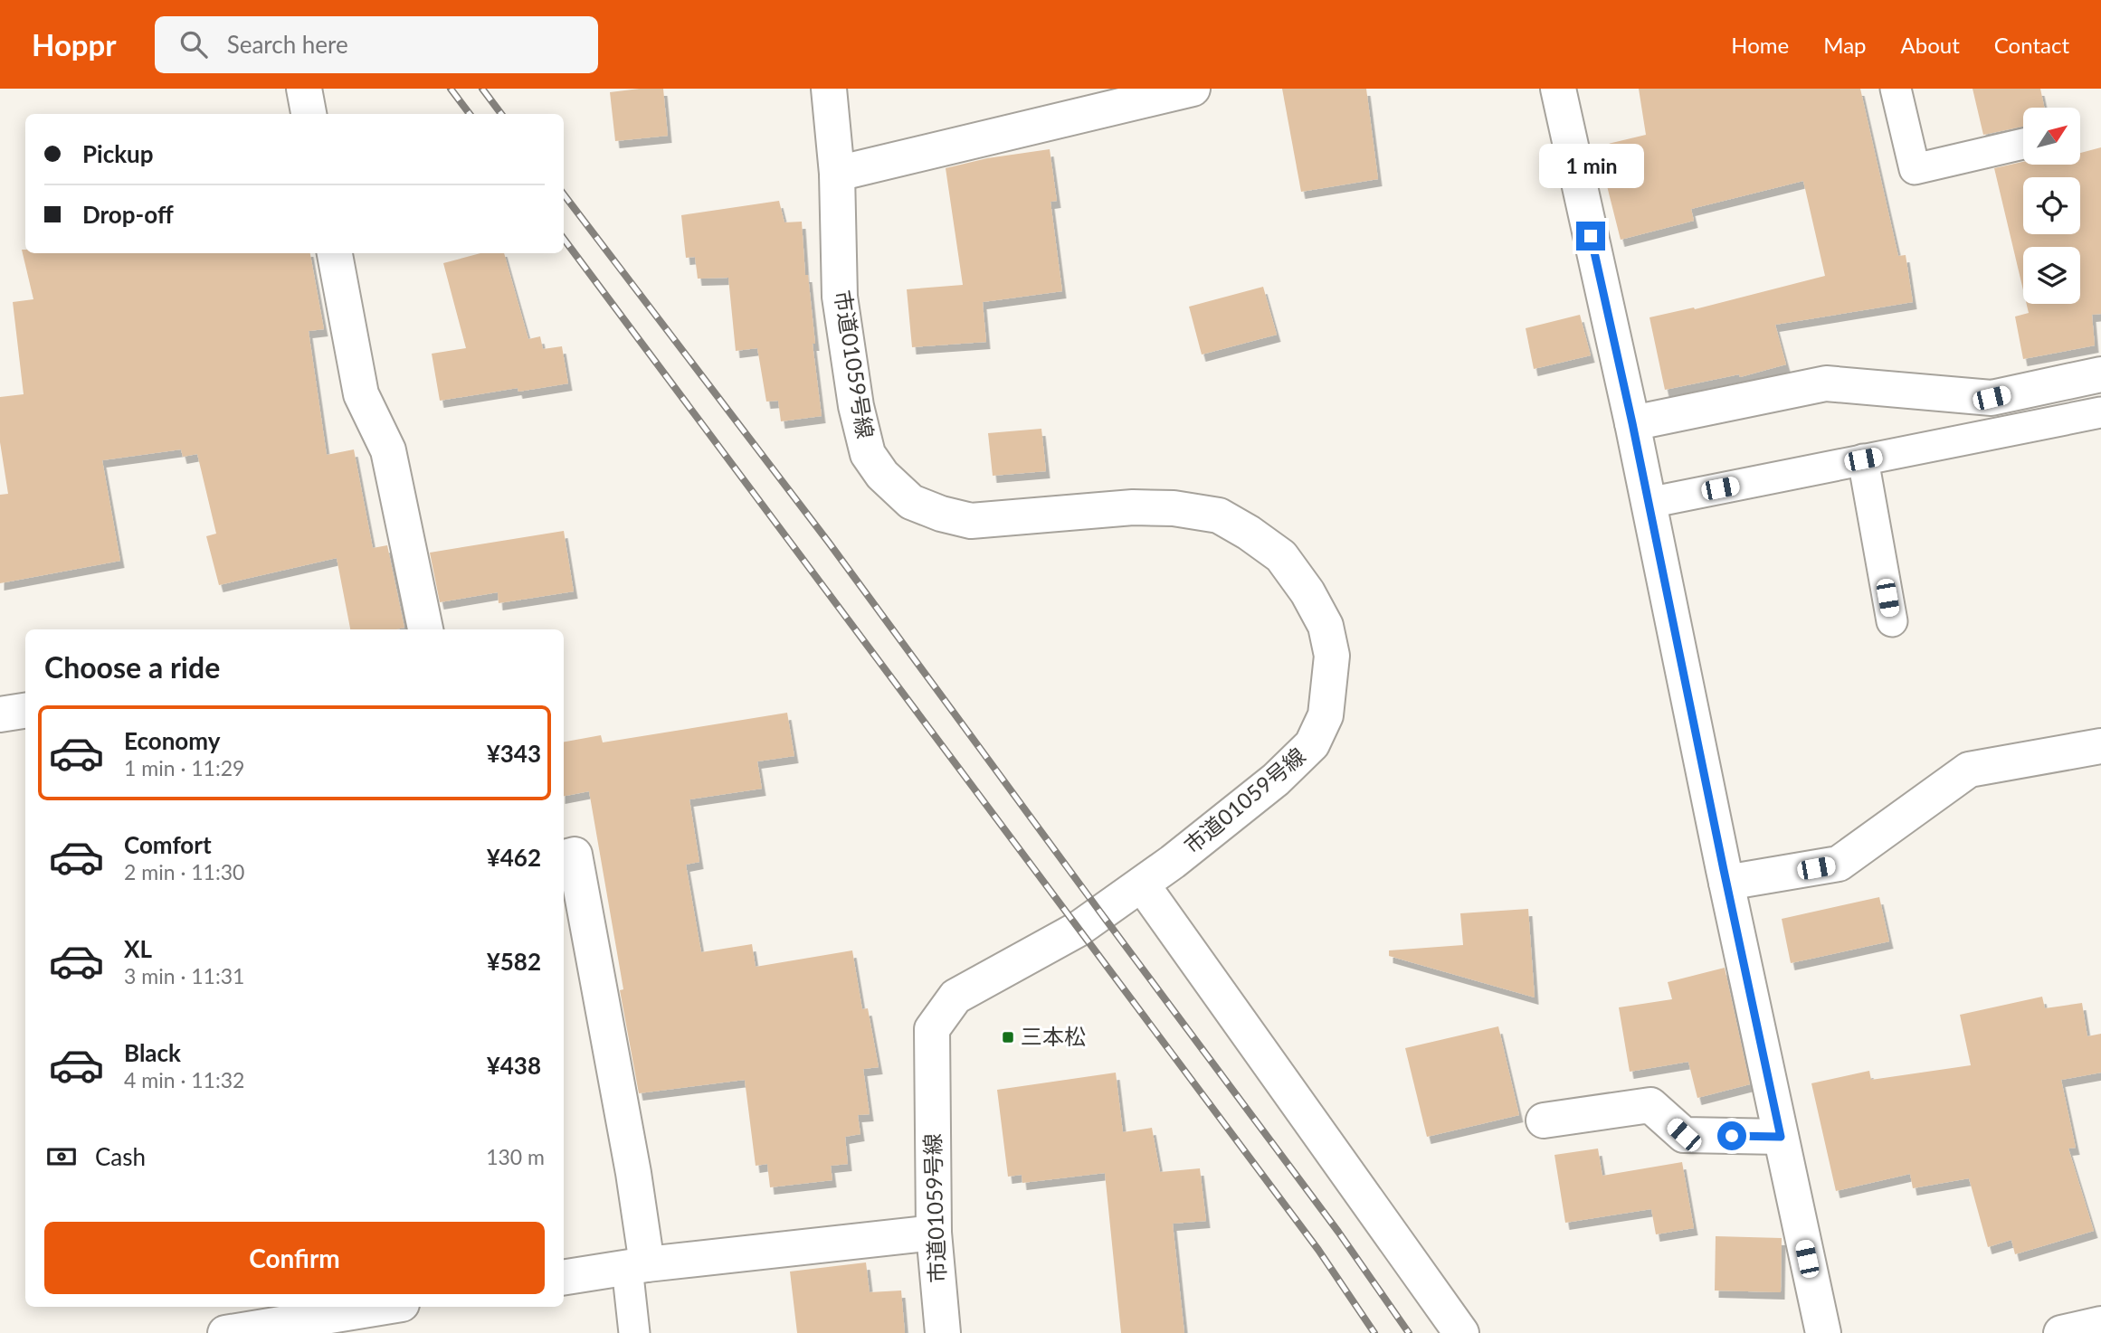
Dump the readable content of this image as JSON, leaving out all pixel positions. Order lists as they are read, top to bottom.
{
  "streets": {
    "street": ["市道01059号線"]
  },
  "places": {
    "transit": ["三本松"]
  },
  "north": "top right",
  "page": {
    "header": "Hoppr",
    "search": "Search here",
    "nav": [
      "Home",
      "Map",
      "About",
      "Contact"
    ],
    "banner": ["Pickup", "Drop-off"],
    "bubble": "1 min",
    "heading": "Choose a ride",
    "list": [
      {
        "name": "Economy",
        "note": "1 min · 11:29",
        "value": "¥343"
      },
      {
        "name": "Comfort",
        "note": "2 min · 11:30",
        "value": "¥462"
      },
      {
        "name": "XL",
        "note": "3 min · 11:31",
        "value": "¥582"
      },
      {
        "name": "Black",
        "note": "4 min · 11:32",
        "value": "¥438"
      }
    ],
    "pay": ["Cash", "130 m"],
    "buttons": "Confirm"
  }
}
